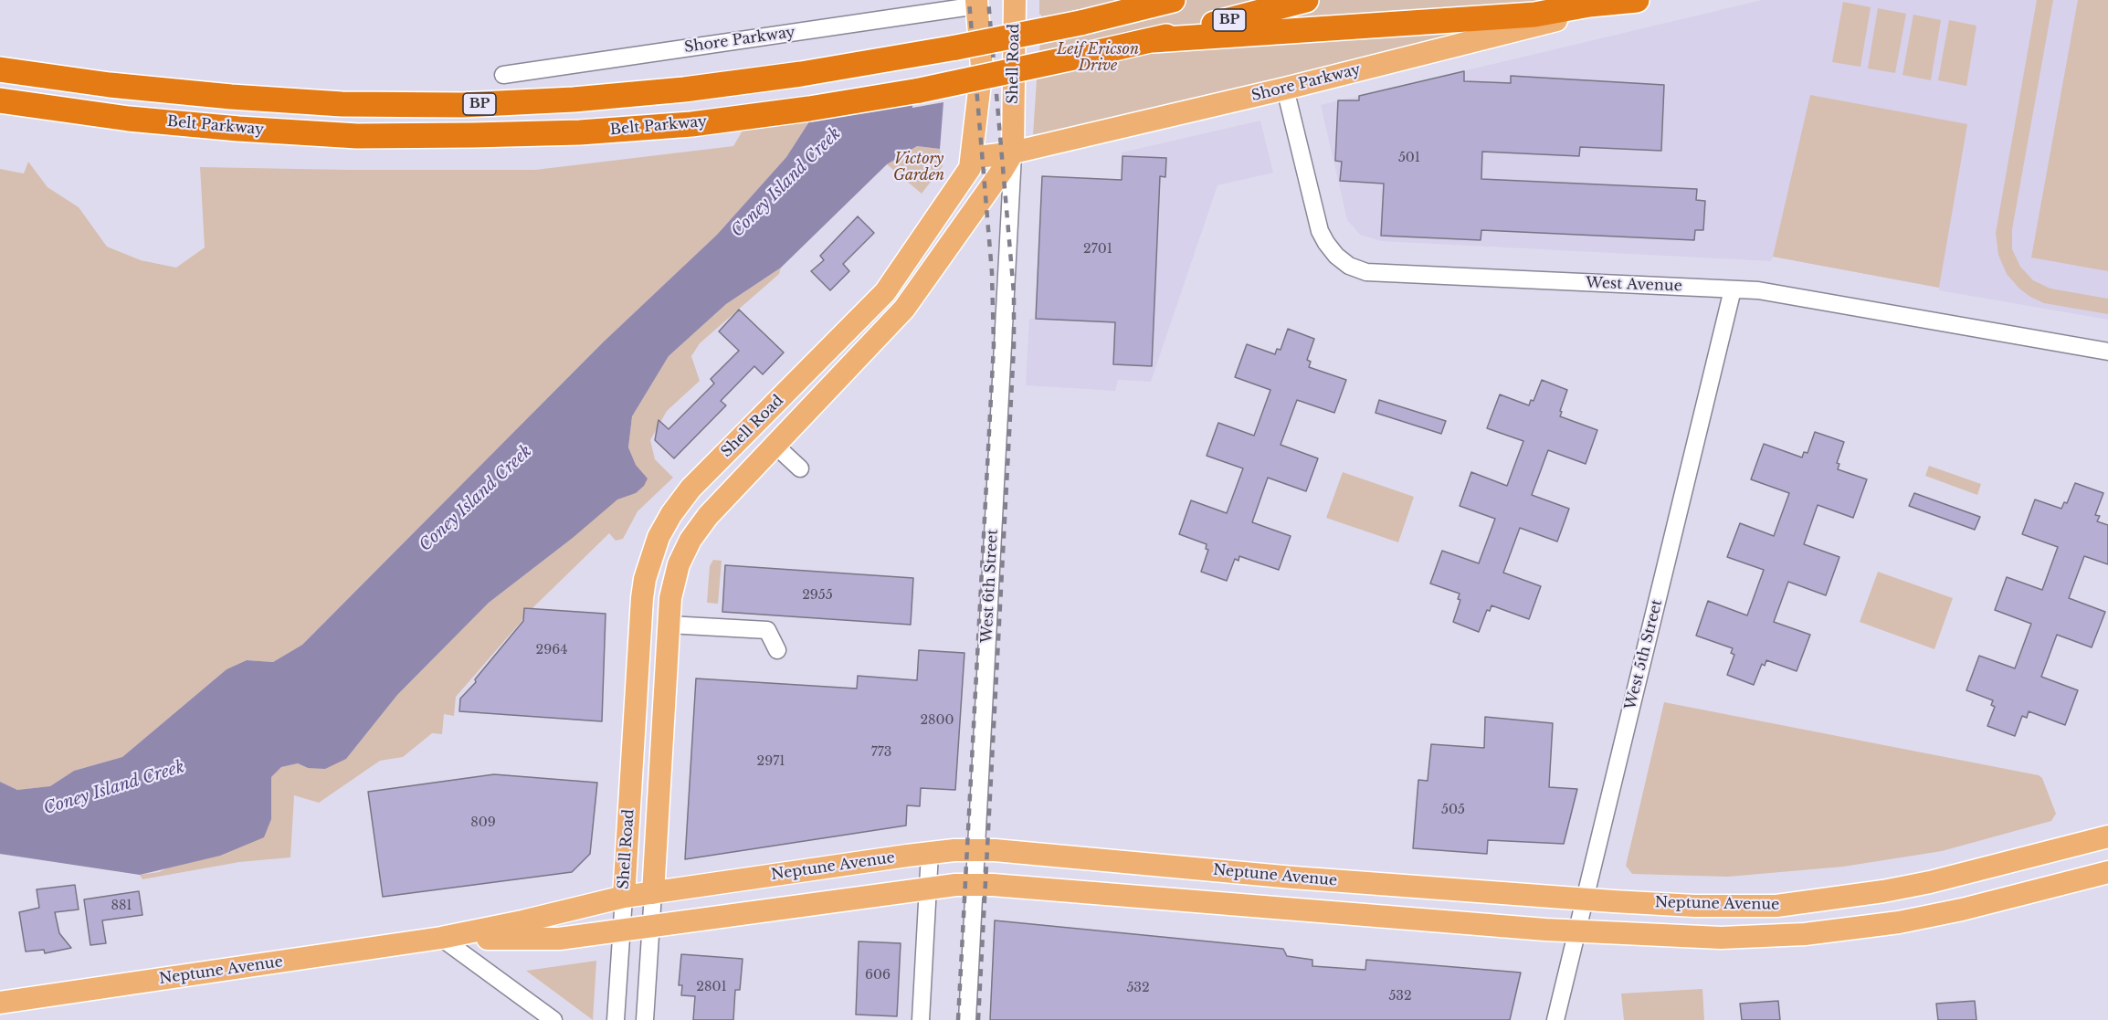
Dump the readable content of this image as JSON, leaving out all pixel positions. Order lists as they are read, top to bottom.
{
  "streets": {
    "highway": ["BP", "Belt Parkway"],
    "main road": ["Shore Parkway", "Shell Road", "Neptune Avenue"],
    "street": ["West Avenue", "West 6th Street", "West 5th Street"]
  },
  "crossings": [
    ["Shore Parkway", "Shell Road"],
    ["Shore Parkway", "West Avenue"],
    ["Shore Parkway", "West 6th Street"],
    ["Shell Road", "West 6th Street"],
    ["Shell Road", "Neptune Avenue"],
    ["West Avenue", "West 5th Street"],
    ["West 6th Street", "Neptune Avenue"],
    ["West 5th Street", "Neptune Avenue"]
  ],
  "water": ["Coney Island Creek"],
  "parks": ["Leif Ericson Drive", "Victory Garden"],
  "house_numbers": [
    "501",
    "2701",
    "2955",
    "2964",
    "2800",
    "773",
    "2971",
    "505",
    "809",
    "881",
    "606",
    "2801",
    "532",
    "532"
  ]
}
